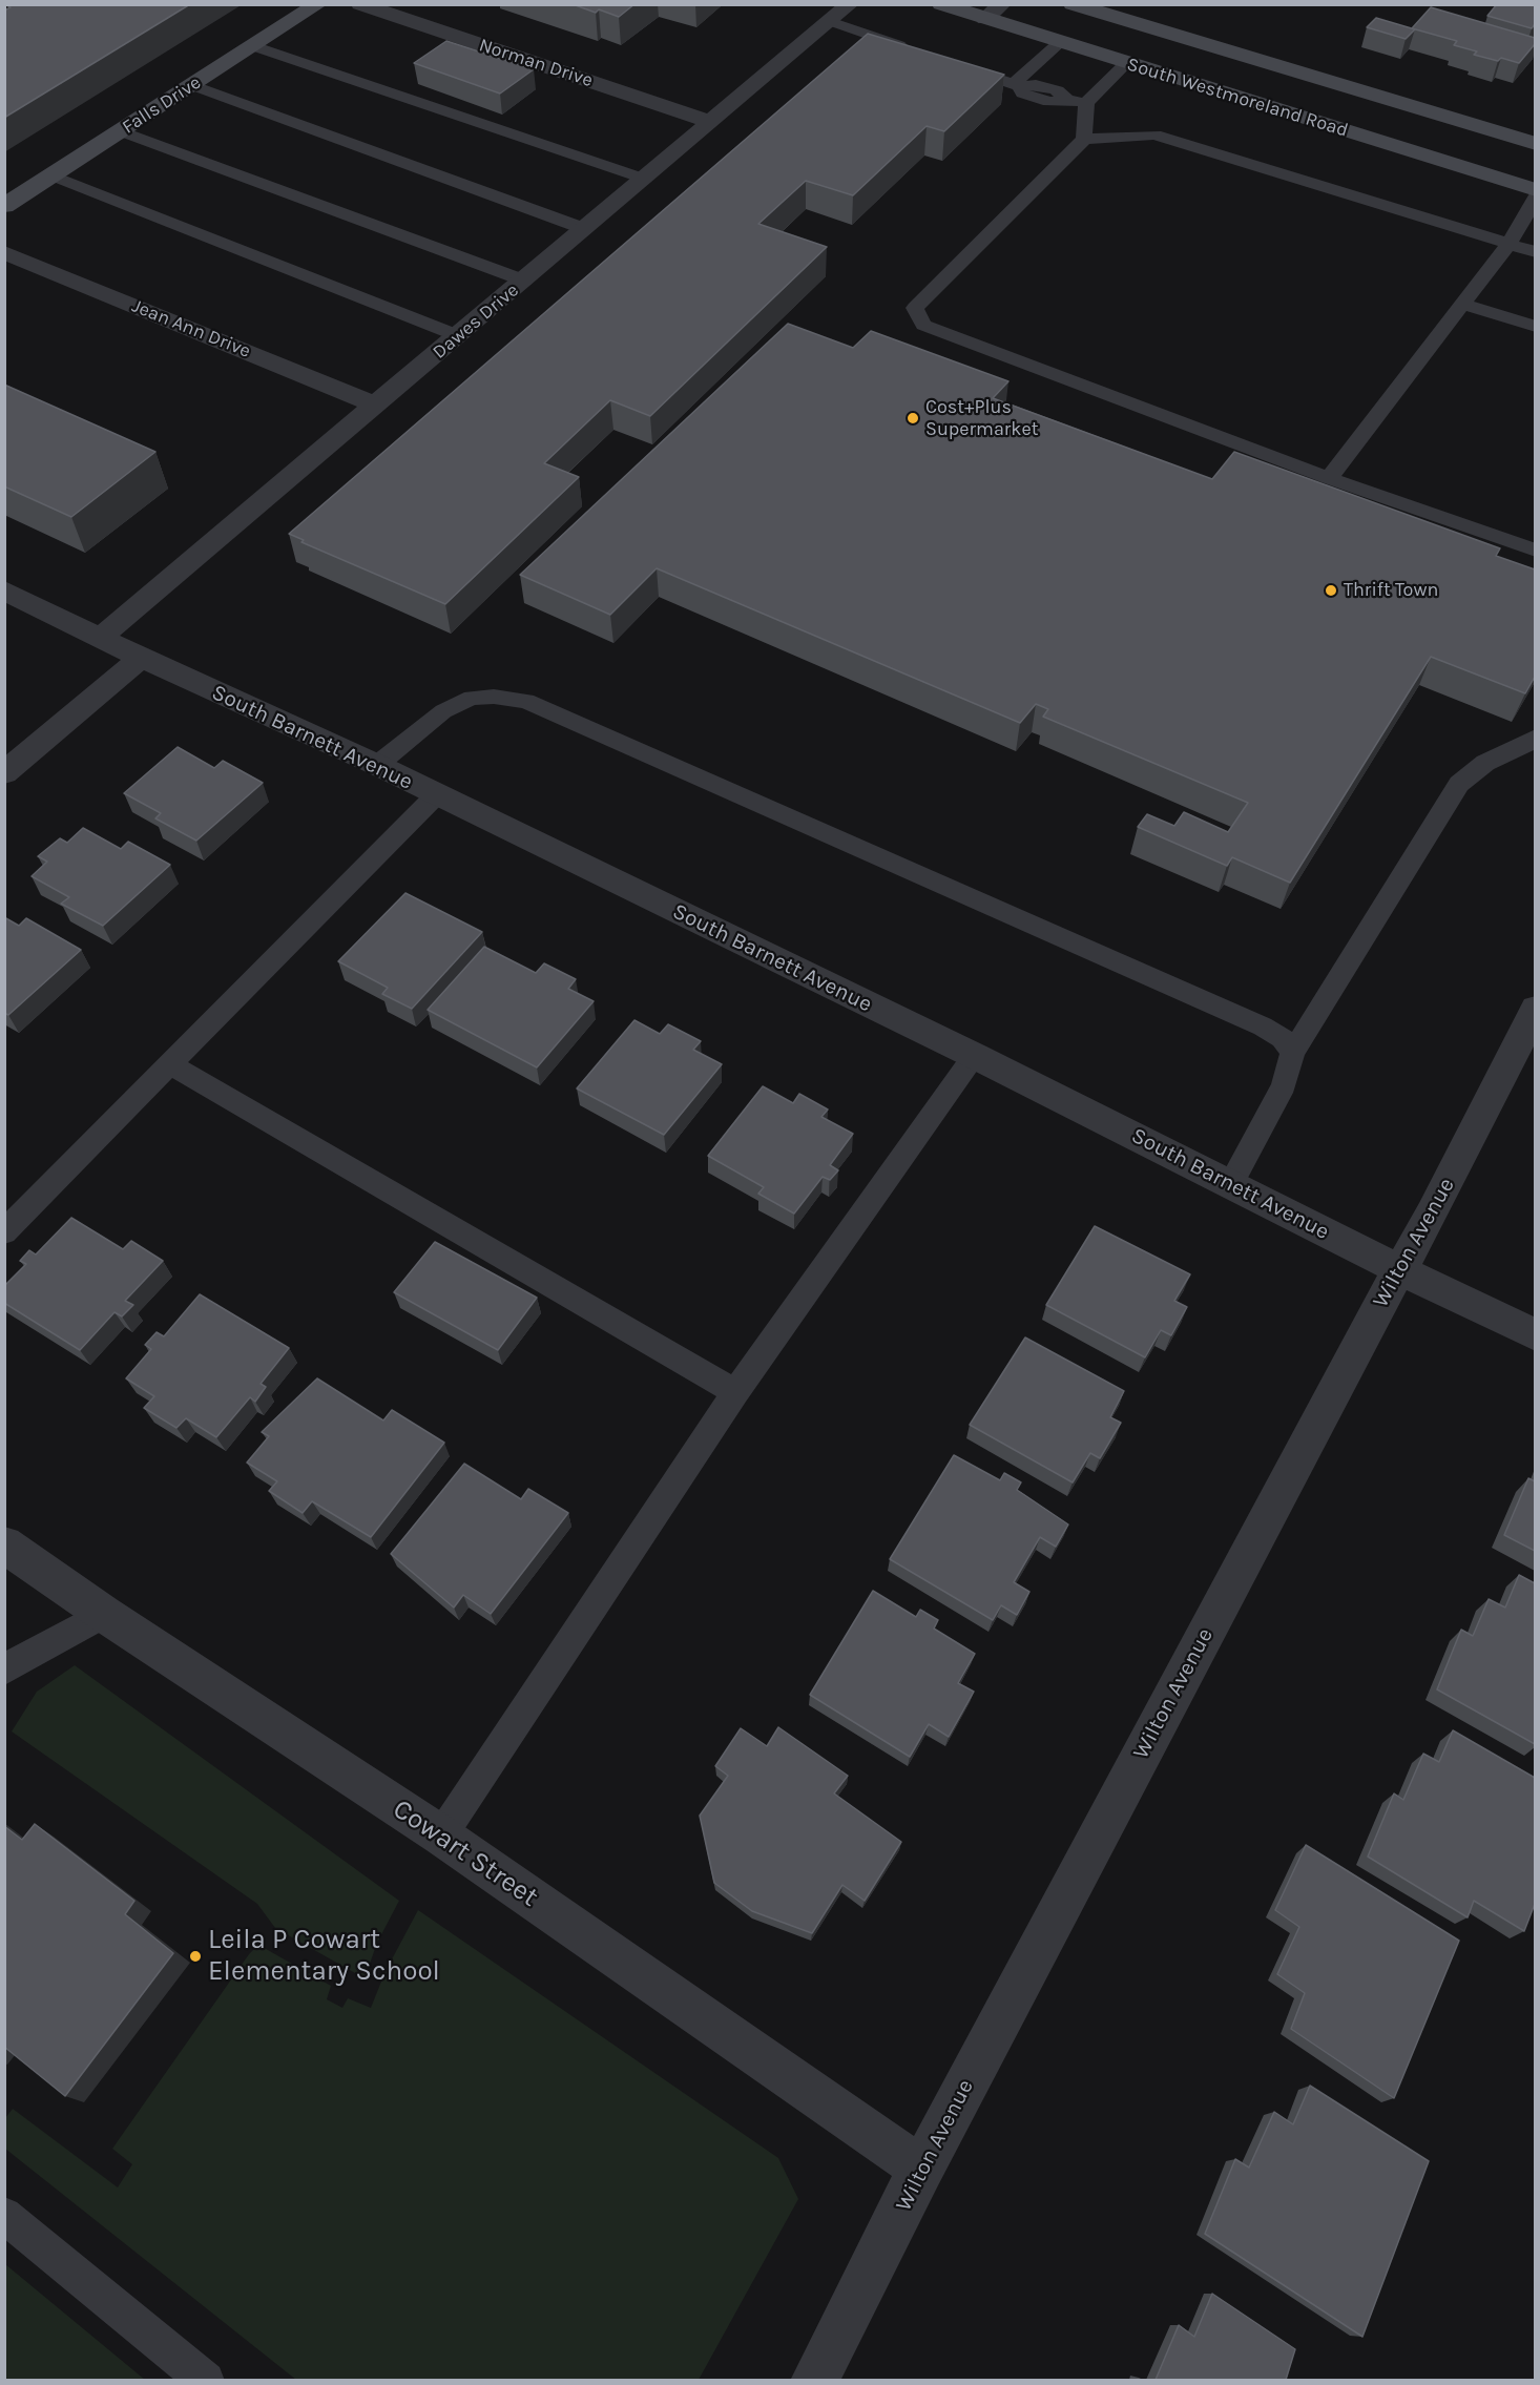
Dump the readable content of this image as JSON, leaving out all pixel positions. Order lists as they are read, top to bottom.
{
  "streets": {
    "main road": ["South Westmoreland Road", "Falls Drive"],
    "street": [
      "Norman Drive",
      "Dawes Drive",
      "Jean Ann Drive",
      "South Barnett Avenue",
      "Wilton Avenue",
      "Cowart Street"
    ]
  },
  "crossings": [
    ["Norman Drive", "Dawes Drive"],
    ["Dawes Drive", "Jean Ann Drive"],
    ["Dawes Drive", "South Barnett Avenue"],
    ["South Barnett Avenue", "Wilton Avenue"],
    ["Wilton Avenue", "Cowart Street"]
  ],
  "places": ["Cost+Plus Supermarket", "Thrift Town", "Leila P Cowart Elementary School"]
}
